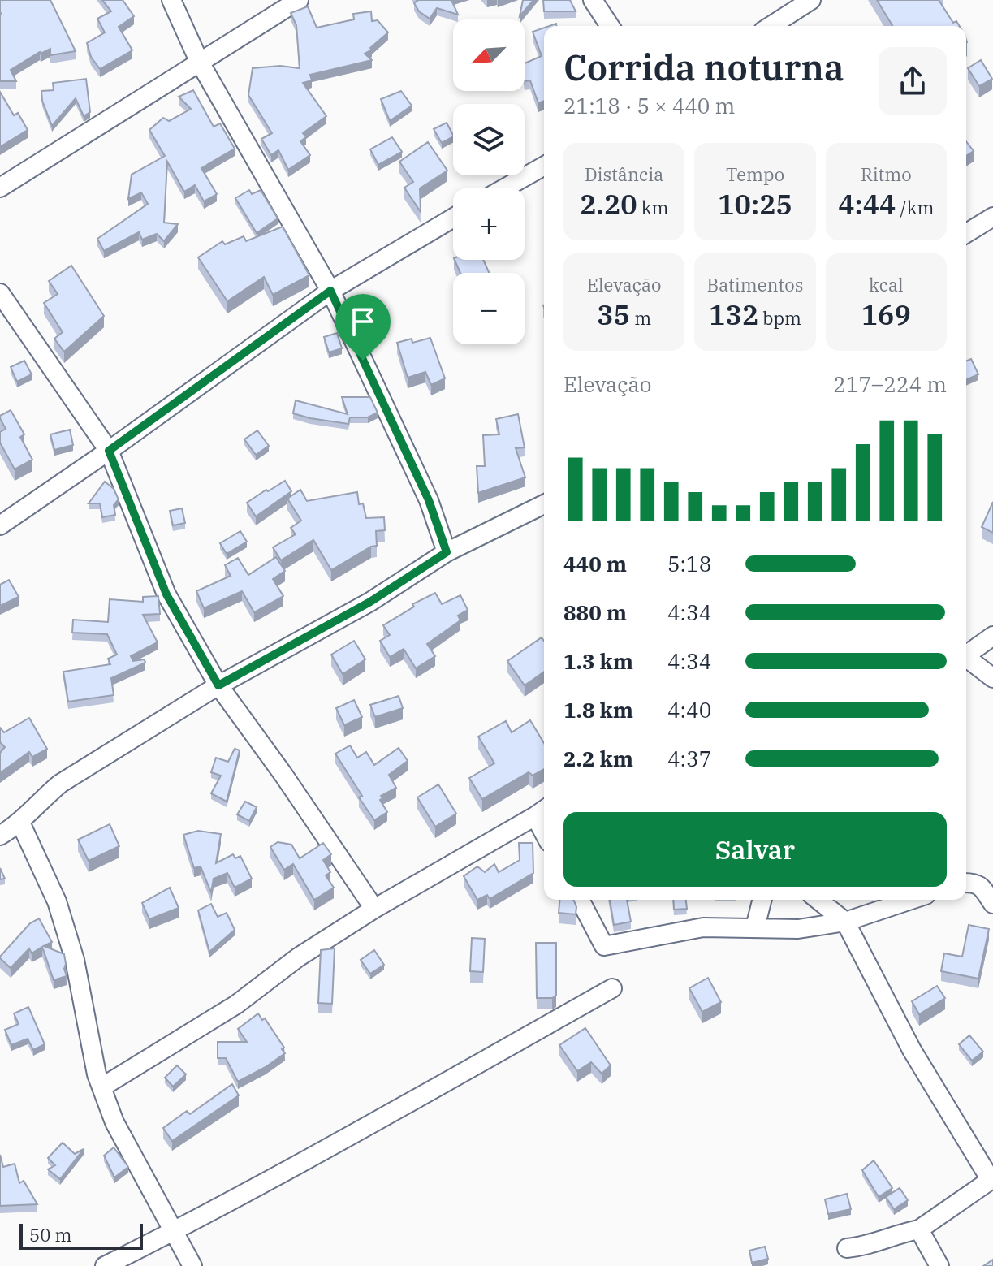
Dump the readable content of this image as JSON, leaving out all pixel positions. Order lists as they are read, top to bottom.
{
  "scale_bar": "50 m",
  "north": "bottom left",
  "page": {
    "map_buttons": ["+", "−"],
    "heading": ["Corrida noturna", "21:18 · 5 × 440 m"],
    "stats": [
      ["Distância", "2.20 km"],
      ["Tempo", "10:25"],
      ["Ritmo", "4:44 /km"],
      ["Elevação", "35 m"],
      ["Batimentos", "132 bpm"],
      ["kcal", "169"]
    ],
    "chart": ["Elevação", "217–224 m"],
    "list": [
      {
        "name": "440 m",
        "note": "5:18"
      },
      {
        "name": "880 m",
        "note": "4:34"
      },
      {
        "name": "1.3 km",
        "note": "4:34"
      },
      {
        "name": "1.8 km",
        "note": "4:40"
      },
      {
        "name": "2.2 km",
        "note": "4:37"
      }
    ],
    "buttons": "Salvar",
    "scale": "50 m"
  }
}
